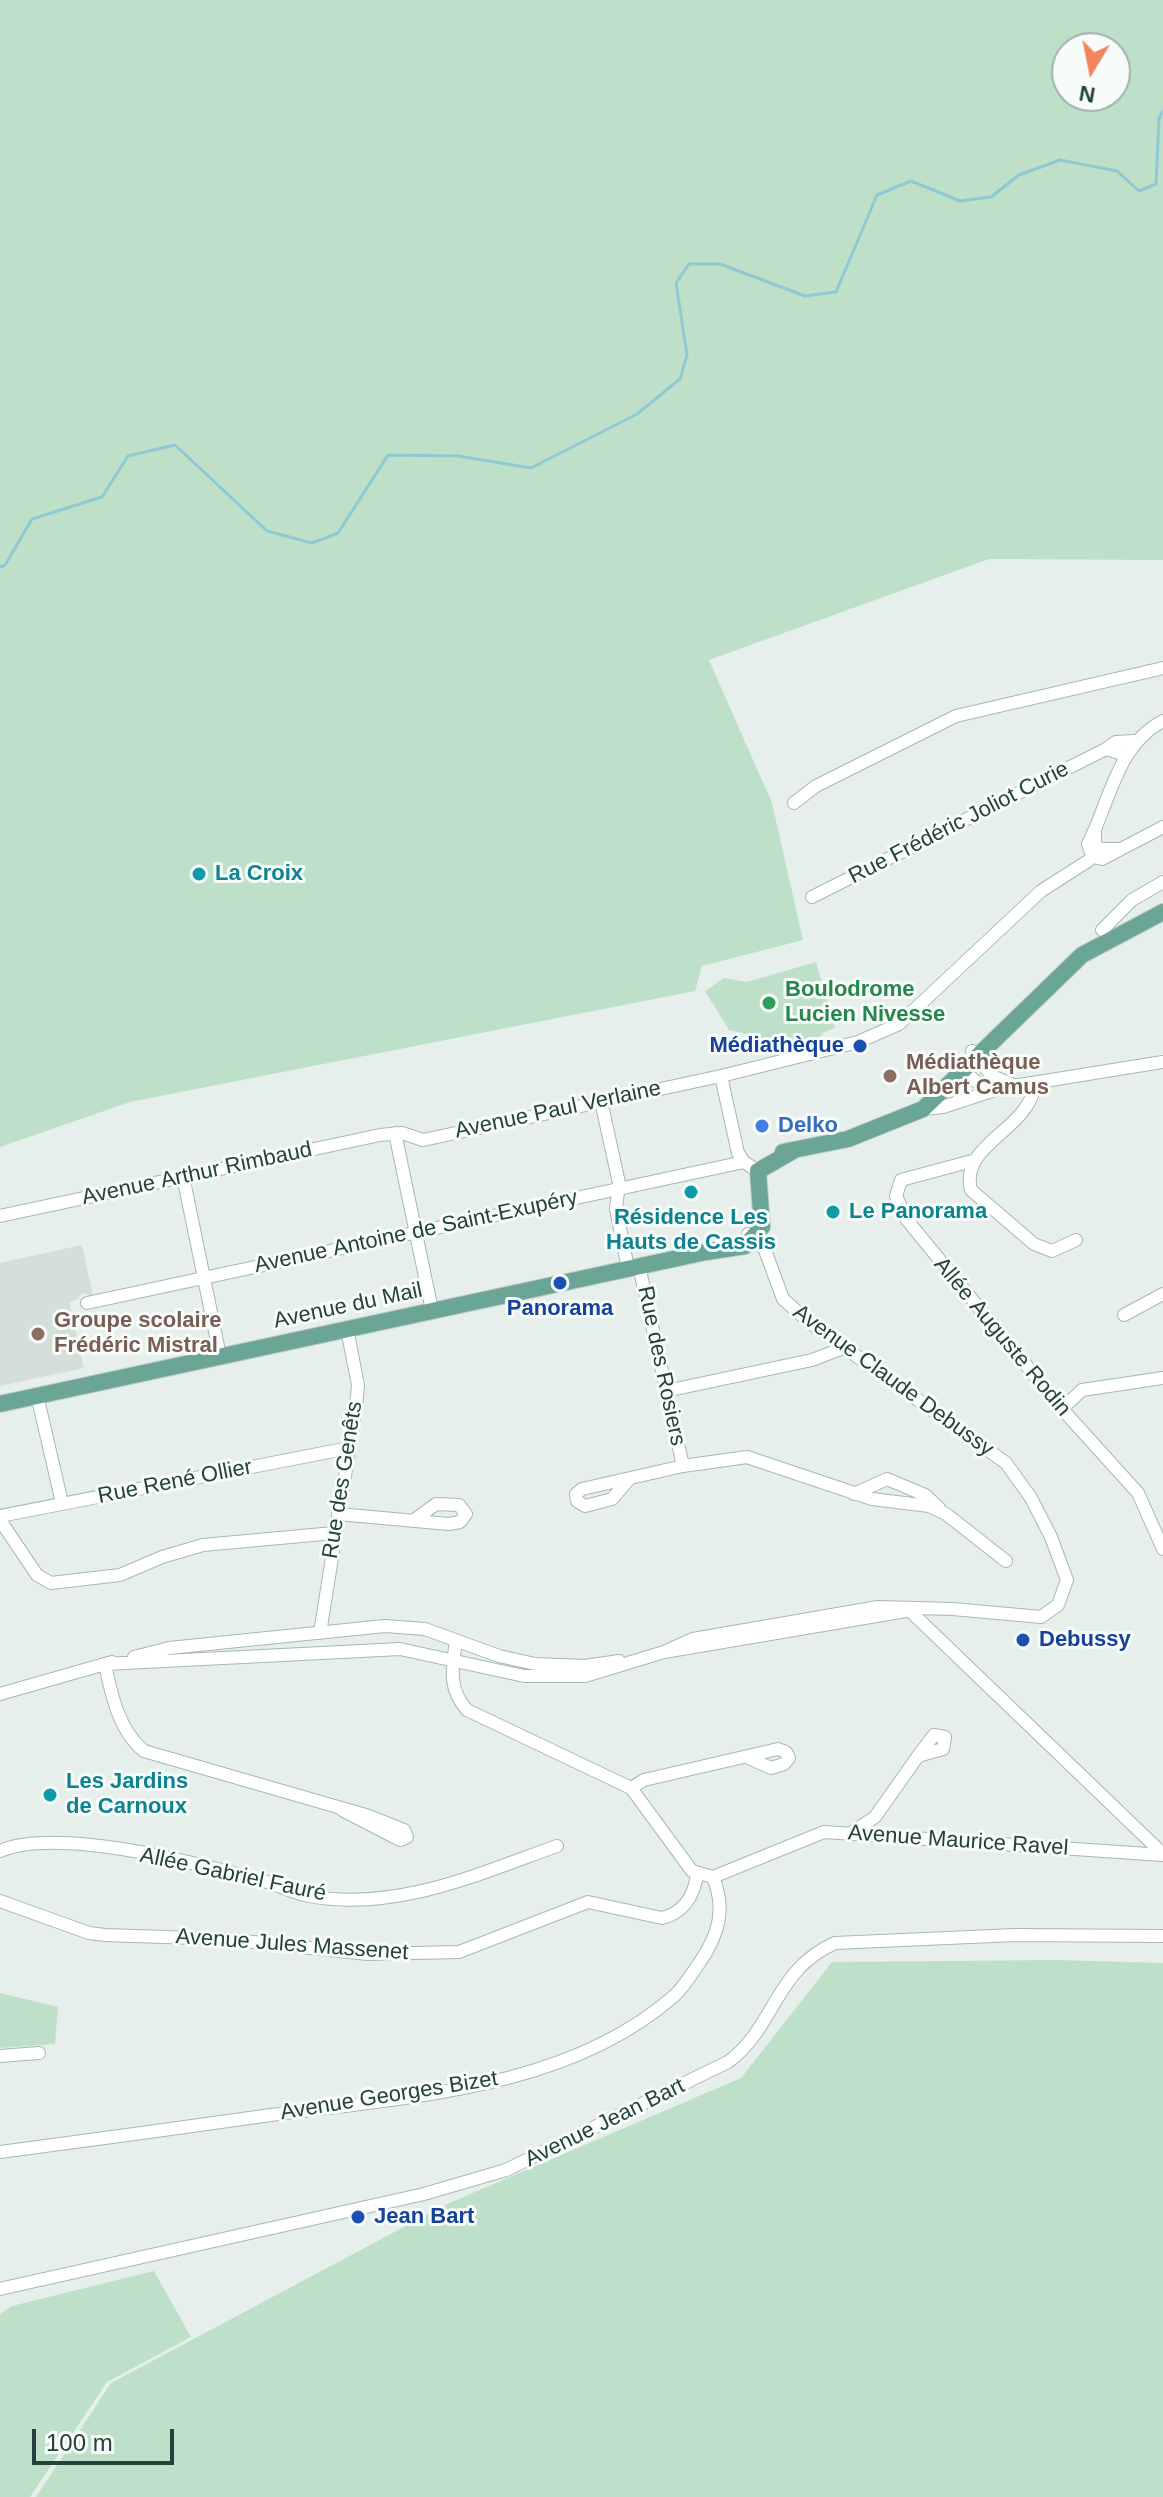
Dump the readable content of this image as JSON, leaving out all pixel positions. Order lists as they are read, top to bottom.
{
  "streets": {
    "main road": ["Avenue du Mail"],
    "street": [
      "Rue Frédéric Joliot Curie",
      "Avenue Paul Verlaine",
      "Avenue Arthur Rimbaud",
      "Avenue Antoine de Saint-Exupéry",
      "Allée Auguste Rodin",
      "Rue des Rosiers",
      "Avenue Claude Debussy",
      "Rue des Genêts",
      "Rue René Ollier",
      "Avenue Maurice Ravel",
      "Allée Gabriel Fauré",
      "Avenue Jules Massenet",
      "Avenue Georges Bizet",
      "Avenue Jean Bart"
    ]
  },
  "crossings": [
    ["Rue Frédéric Joliot Curie", "Avenue Paul Verlaine"],
    ["Avenue Paul Verlaine", "Avenue Arthur Rimbaud"],
    ["Avenue Paul Verlaine", "Rue des Rosiers"],
    ["Avenue Antoine de Saint-Exupéry", "Rue des Rosiers"],
    ["Avenue du Mail", "Rue des Rosiers"],
    ["Avenue du Mail", "Avenue Claude Debussy"],
    ["Avenue du Mail", "Rue des Genêts"],
    ["Avenue Claude Debussy", "Rue des Genêts"],
    ["Rue des Genêts", "Rue René Ollier"],
    ["Avenue Maurice Ravel", "Avenue Georges Bizet"]
  ],
  "places": [
    "La Croix",
    "Boulodrome Lucien Nivesse",
    "Médiathèque",
    "Médiathèque Albert Camus",
    "Delko",
    "Résidence Les Hauts de Cassis",
    "Le Panorama",
    "Panorama",
    "Groupe scolaire Frédéric Mistral",
    "Debussy",
    "Les Jardins de Carnoux",
    "Jean Bart"
  ],
  "scale_bar": "100 m",
  "north": "bottom"
}
